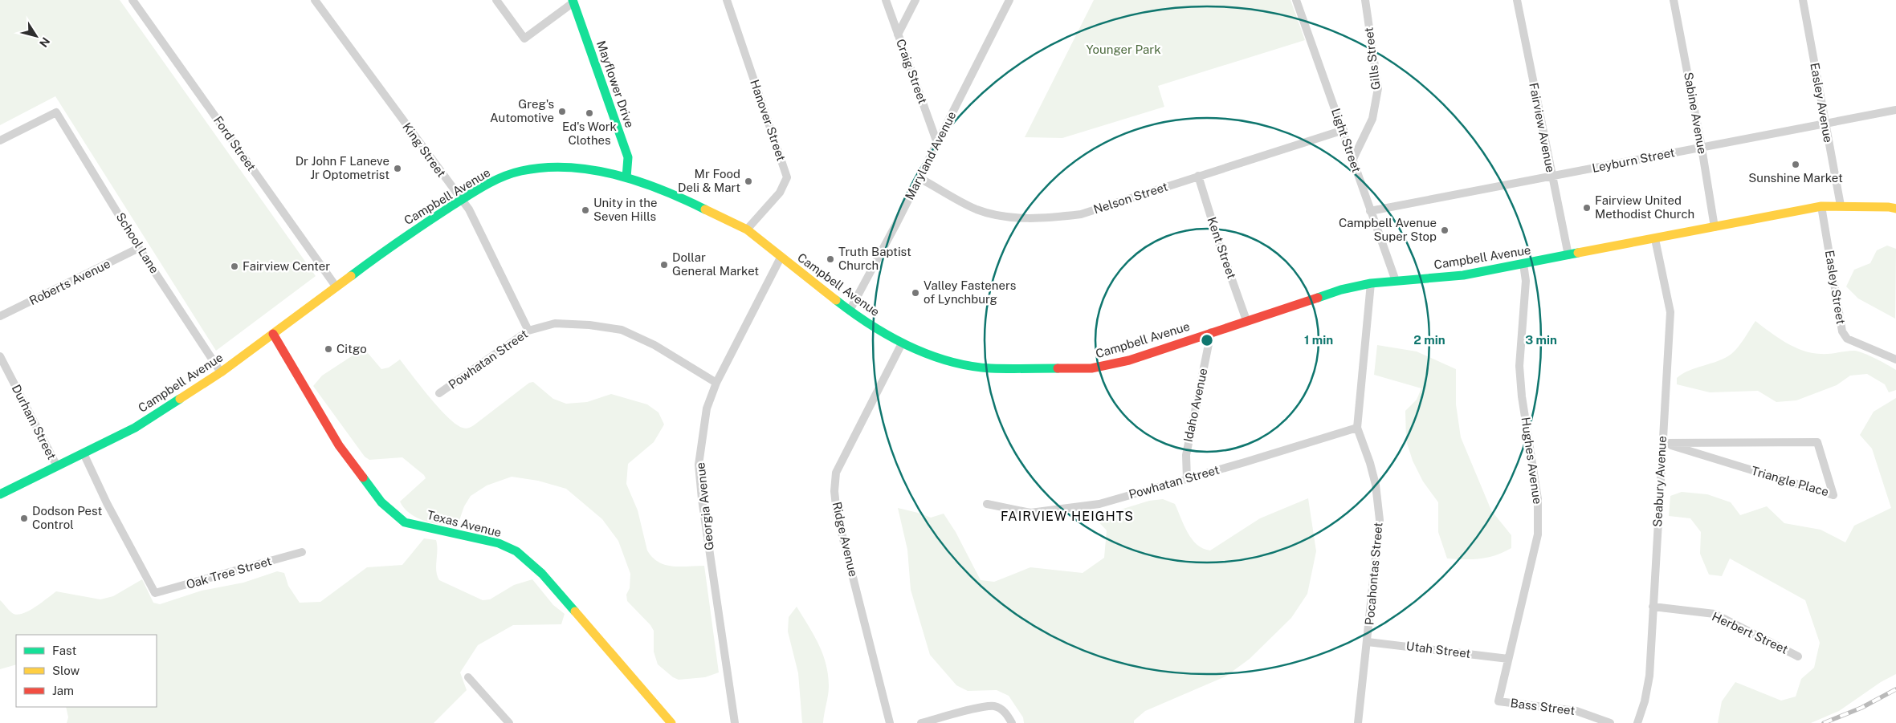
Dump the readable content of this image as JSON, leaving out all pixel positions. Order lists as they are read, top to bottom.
{
  "streets": {
    "main road": ["Mayflower Drive", "Campbell Avenue", "Texas Avenue"],
    "street": [
      "Gills Street",
      "Craig Street",
      "Easley Avenue",
      "Sabine Avenue",
      "Hanover Street",
      "Fairview Avenue",
      "Light Street",
      "Ford Street",
      "King Street",
      "Maryland Avenue",
      "Leyburn Street",
      "Nelson Street",
      "School Lane",
      "Kent Street",
      "Roberts Avenue",
      "Easley Street",
      "Powhatan Street",
      "Idaho Avenue",
      "Durham Street",
      "Hughes Avenue",
      "Seabury Avenue",
      "Triangle Place",
      "Georgia Avenue",
      "Ridge Avenue",
      "Oak Tree Street",
      "Pocahontas Street",
      "Herbert Street",
      "Utah Street",
      "Bass Street"
    ]
  },
  "crossings": [
    ["Gills Street", "Light Street"],
    ["Craig Street", "Maryland Avenue"],
    ["Mayflower Drive", "Campbell Avenue"],
    ["Easley Avenue", "Leyburn Street"],
    ["Easley Avenue", "Campbell Avenue"],
    ["Sabine Avenue", "Leyburn Street"],
    ["Sabine Avenue", "Campbell Avenue"],
    ["Hanover Street", "Campbell Avenue"],
    ["Fairview Avenue", "Leyburn Street"],
    ["Fairview Avenue", "Campbell Avenue"],
    ["Light Street", "Leyburn Street"],
    ["Light Street", "Campbell Avenue"],
    ["Light Street", "Nelson Street"],
    ["Ford Street", "Campbell Avenue"],
    ["King Street", "Campbell Avenue"],
    ["King Street", "Powhatan Street"],
    ["Maryland Avenue", "Campbell Avenue"],
    ["Maryland Avenue", "Nelson Street"],
    ["Campbell Avenue", "School Lane"],
    ["Campbell Avenue", "Kent Street"],
    ["Campbell Avenue", "Easley Street"],
    ["Campbell Avenue", "Idaho Avenue"],
    ["Campbell Avenue", "Durham Street"],
    ["Campbell Avenue", "Hughes Avenue"],
    ["Campbell Avenue", "Seabury Avenue"],
    ["Campbell Avenue", "Georgia Avenue"],
    ["Campbell Avenue", "Texas Avenue"],
    ["Campbell Avenue", "Ridge Avenue"],
    ["Campbell Avenue", "Oak Tree Street"],
    ["Campbell Avenue", "Pocahontas Street"],
    ["Nelson Street", "Kent Street"],
    ["School Lane", "Roberts Avenue"],
    ["Powhatan Street", "Idaho Avenue"],
    ["Powhatan Street", "Georgia Avenue"],
    ["Powhatan Street", "Pocahontas Street"],
    ["Hughes Avenue", "Utah Street"],
    ["Hughes Avenue", "Bass Street"],
    ["Seabury Avenue", "Triangle Place"],
    ["Seabury Avenue", "Herbert Street"],
    ["Pocahontas Street", "Utah Street"]
  ],
  "districts": ["FAIRVIEW HEIGHTS"],
  "parks": ["Younger Park"],
  "places": [
    "Greg's Automotive",
    "Ed's Work Clothes",
    "Sunshine Market",
    "Dr John F Laneve Jr Optometrist",
    "Mr Food Deli & Mart",
    "Fairview United Methodist Church",
    "Unity in the Seven Hills",
    "Campbell Avenue Super Stop",
    "Truth Baptist Church",
    "Dollar General Market",
    "Fairview Center",
    "Valley Fasteners of Lynchburg",
    "Citgo",
    "Dodson Pest Control"
  ],
  "legend": ["Fast", "Slow", "Jam"],
  "north": "bottom right",
  "rings": ["1 min", "2 min", "3 min"]
}
